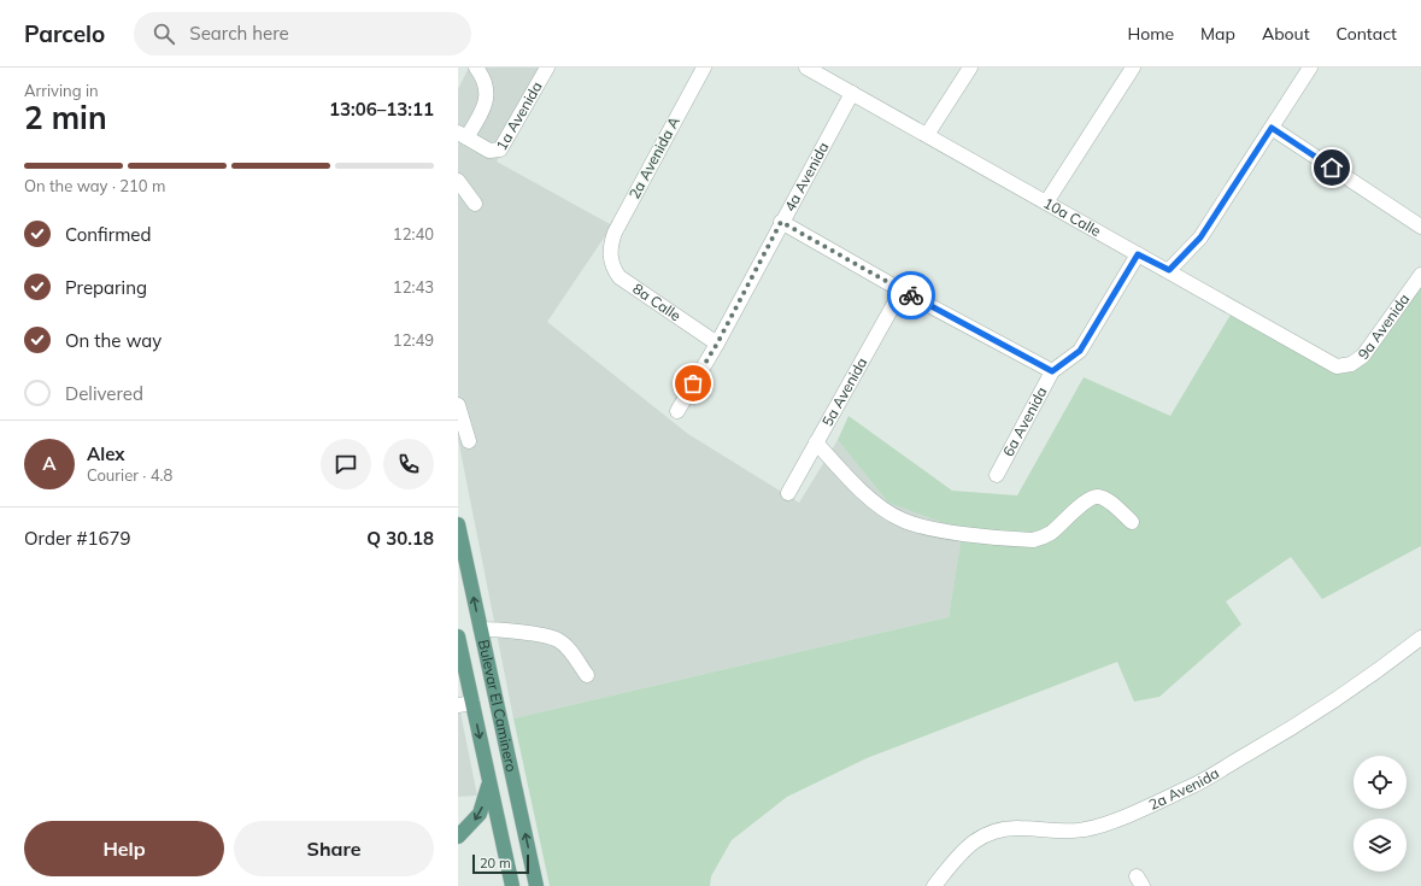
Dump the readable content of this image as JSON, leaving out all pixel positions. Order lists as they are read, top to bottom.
{
  "streets": {
    "main road": ["Bulevar El Caminero"],
    "street": [
      "1a Avenida",
      "2a Avenida A",
      "4a Avenida",
      "10a Calle",
      "8a Calle",
      "9a Avenida",
      "5a Avenida",
      "6a Avenida",
      "2a Avenida"
    ]
  },
  "crossings": [
    ["2a Avenida A", "8a Calle"],
    ["4a Avenida", "10a Calle"],
    ["4a Avenida", "8a Calle"],
    ["10a Calle", "9a Avenida"],
    ["10a Calle", "6a Avenida"]
  ],
  "scale_bar": "20 m",
  "page": {
    "header": "Parcelo",
    "search": "Search here",
    "nav": [
      "Home",
      "Map",
      "About",
      "Contact"
    ],
    "heading": ["2 min", "Arriving in", "13:06–13:11"],
    "panel": [
      "Alex",
      "Courier · 4.8",
      "Order #1679",
      "Q 30.18"
    ],
    "bar": "On the way · 210 m",
    "list": [
      ["Confirmed", "12:40"],
      ["Preparing", "12:43"],
      ["On the way", "12:49"],
      "Delivered"
    ],
    "round": "A",
    "buttons": ["Help", "Share"],
    "scale": "20 m"
  }
}
